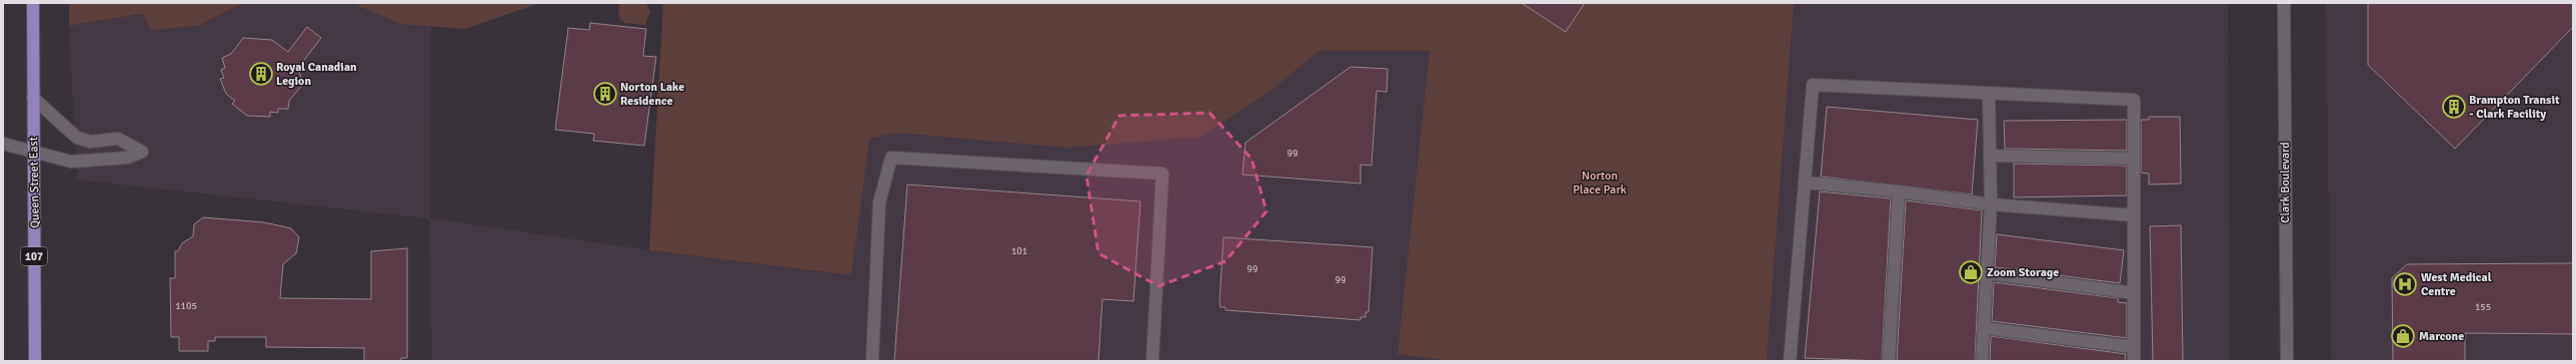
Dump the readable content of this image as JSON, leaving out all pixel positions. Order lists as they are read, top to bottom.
{
  "streets": {
    "main road": ["Queen Street East", "107"],
    "street": ["Clark Boulevard"]
  },
  "parks": ["Norton Place Park"],
  "places": {
    "building": ["Royal Canadian Legion", "Norton Lake Residence", "Brampton Transit - Clark Facility"],
    "shop": ["Zoom Storage", "Marcone"],
    "hospital": ["West Medical Centre"]
  },
  "house_numbers": [
    "99",
    "101",
    "99",
    "99",
    "1105",
    "155"
  ]
}
